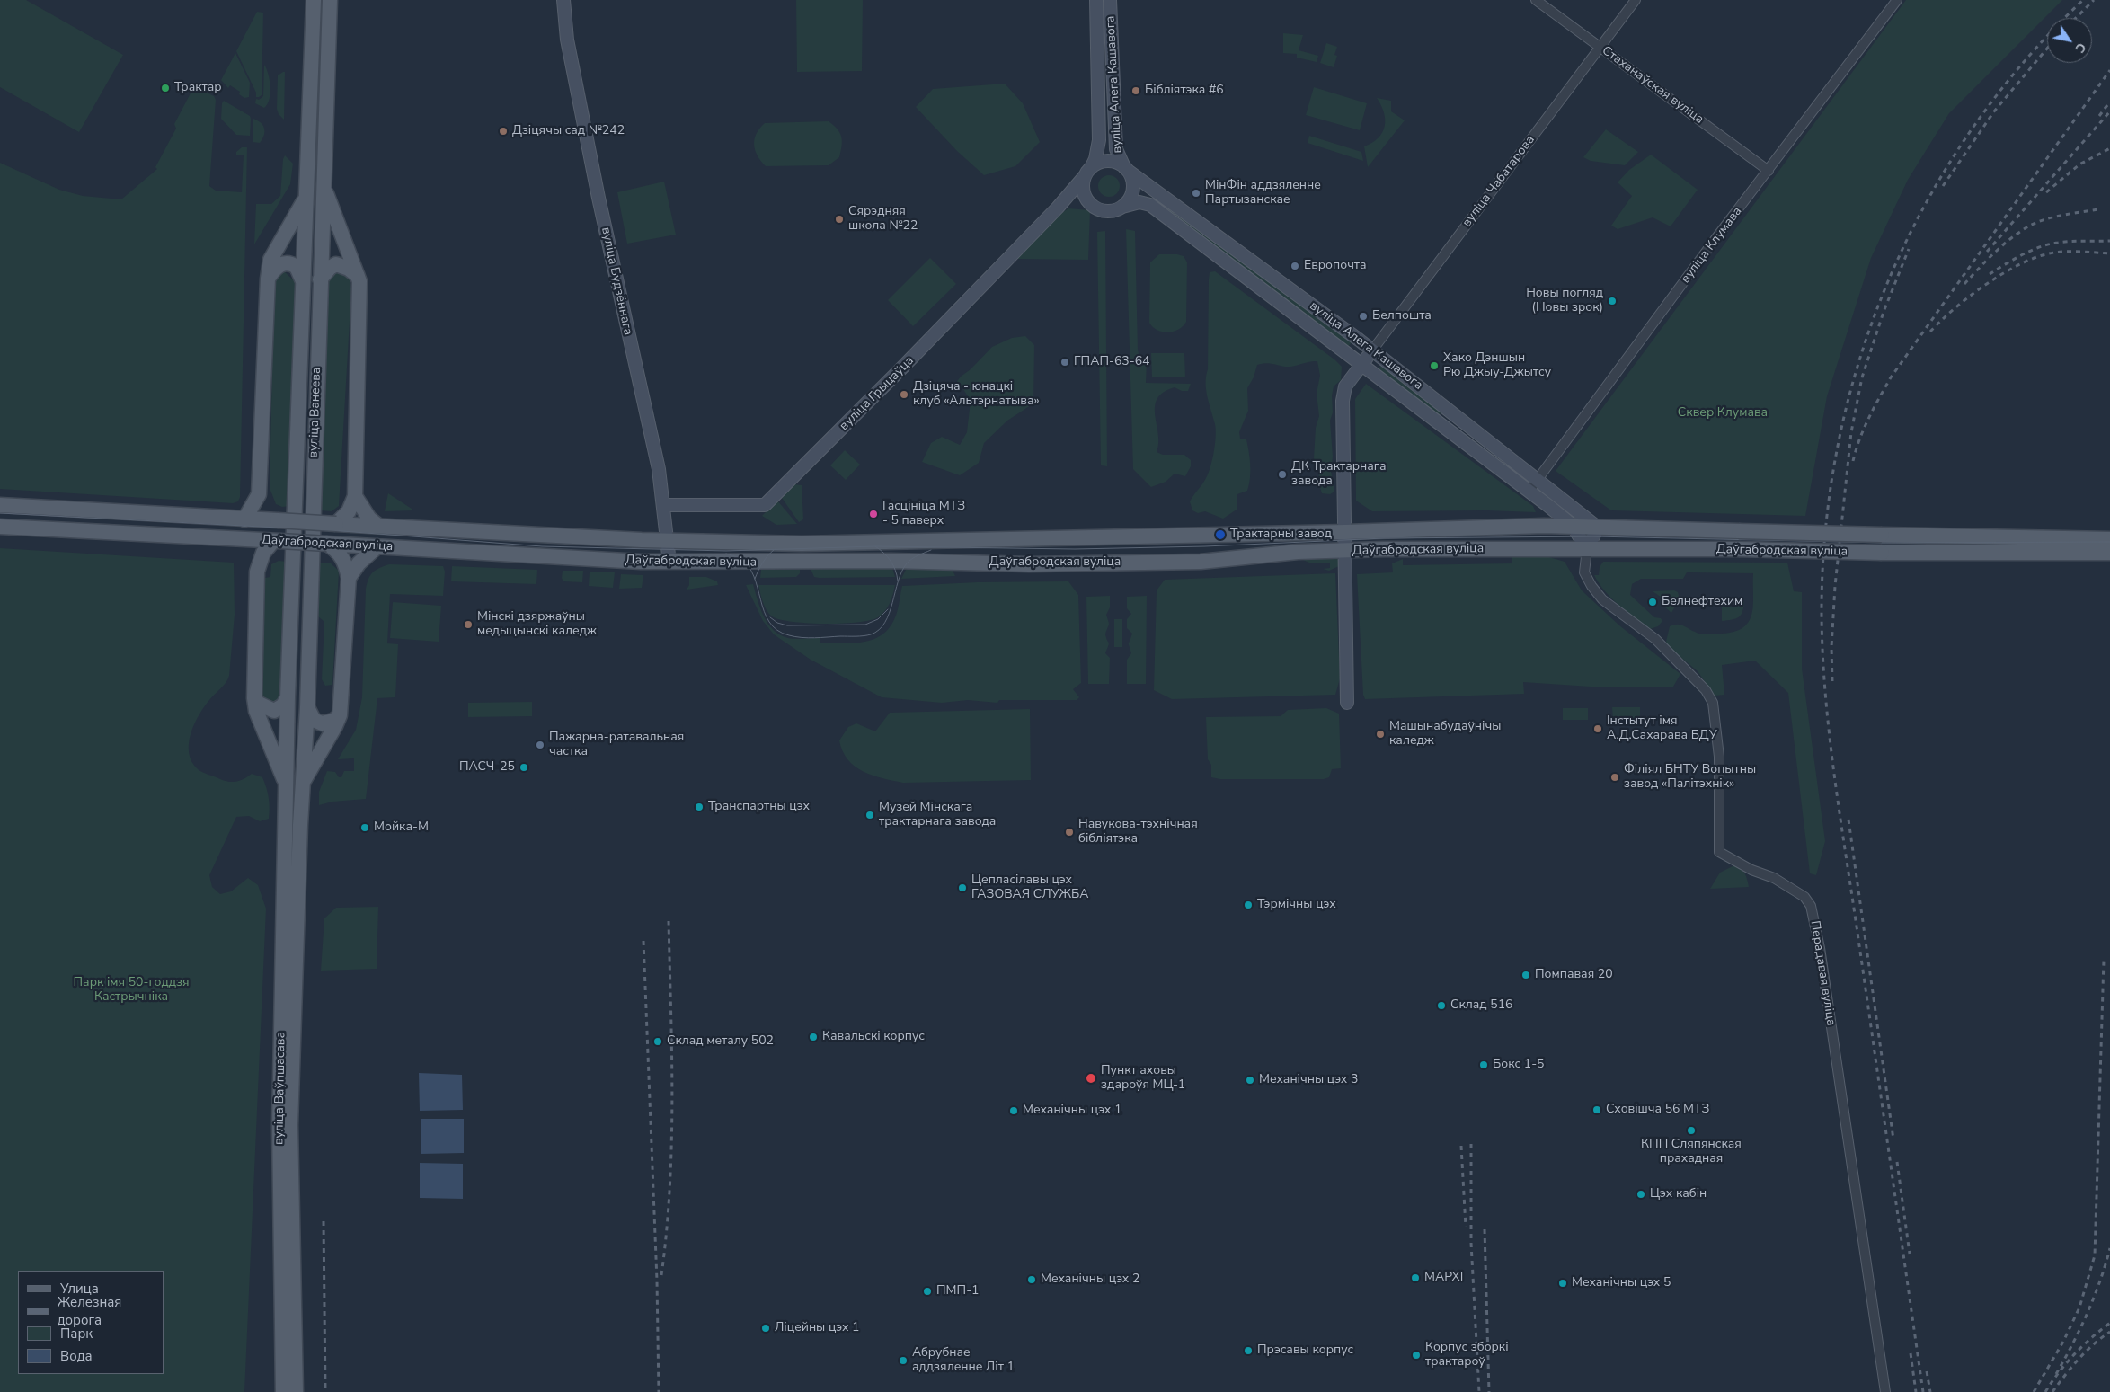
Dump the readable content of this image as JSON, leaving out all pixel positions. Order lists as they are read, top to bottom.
{
  "streets": {
    "main road": [
      "вуліца Алега Кашавога",
      "вуліца Чабатарова",
      "вуліца Будзённага",
      "вуліца Грыцаўца",
      "вуліца Ванеева",
      "Даўгабродская вуліца",
      "Перадавая вуліца",
      "вуліца Ваўпшасава"
    ],
    "street": ["Стаханаўская вуліца", "вуліца Клумава"]
  },
  "crossings": [
    ["вуліца Алега Кашавога", "вуліца Чабатарова"],
    ["вуліца Алега Кашавога", "вуліца Клумава"],
    ["вуліца Алега Кашавога", "вуліца Грыцаўца"],
    ["вуліца Алега Кашавога", "Даўгабродская вуліца"],
    ["вуліца Алега Кашавога", "Перадавая вуліца"],
    ["Стаханаўская вуліца", "вуліца Чабатарова"],
    ["Стаханаўская вуліца", "вуліца Клумава"],
    ["вуліца Чабатарова", "Даўгабродская вуліца"],
    ["вуліца Будзённага", "вуліца Грыцаўца"],
    ["вуліца Будзённага", "Даўгабродская вуліца"],
    ["вуліца Ванеева", "вуліца Ваўпшасава"],
    ["Даўгабродская вуліца", "Перадавая вуліца"]
  ],
  "parks": ["Сквер Клумава", "Парк імя 50-годдзя Кастрычніка"],
  "places": [
    "Трактар",
    "Бібліятэка #6",
    "Дзіцячы сад №242",
    "МінФін аддзяленне Партызанскае",
    "Сярэдняя школа №22",
    "Европочта",
    "Новы погляд (Новы зрок)",
    "Белпошта",
    "ГПАП-63-64",
    "Хако Дэншын Рю Джыу-Джытсу",
    "Дзіцяча - юнацкі клуб «Альтэрнатыва»",
    "ДК Трактарнага завода",
    "Гасцініца МТЗ - 5 паверх",
    "Трактарны завод",
    "Белнефтехим",
    "Мінскі дзяржаўны медыцынскі каледж",
    "Інстытут імя А.Д.Сахарава БДУ",
    "Машынабудаўнічы каледж",
    "Пажарна-ратавальная частка",
    "ПАСЧ-25",
    "Філіял БНТУ Вопытны завод «Палітэхнік»",
    "Транспартны цэх",
    "Музей Мінскага трактарнага завода",
    "Мойка-М",
    "Навукова-тэхнічная бібліятэка",
    "Цепласілавы цэх ГАЗОВАЯ СЛУЖБА",
    "Тэрмічны цэх",
    "Помпавая 20",
    "Склад 516",
    "Кавальскі корпус",
    "Склад металу 502",
    "Бокс 1-5",
    "Пункт аховы здароўя МЦ-1",
    "Механічны цэх 3",
    "Сховішча 56 МТЗ",
    "Механічны цэх 1",
    "КПП Сляпянская прахадная",
    "Цэх кабін",
    "МАРХІ",
    "Механічны цэх 2",
    "Механічны цэх 5",
    "ПМП-1",
    "Ліцейны цэх 1",
    "Прэсавы корпус",
    "Корпус зборкі трактароў",
    "Абрубнае аддзяленне Літ 1"
  ],
  "legend": [
    "Улица",
    "Железная дорога",
    "Парк",
    "Вода"
  ],
  "north": "bottom right"
}
